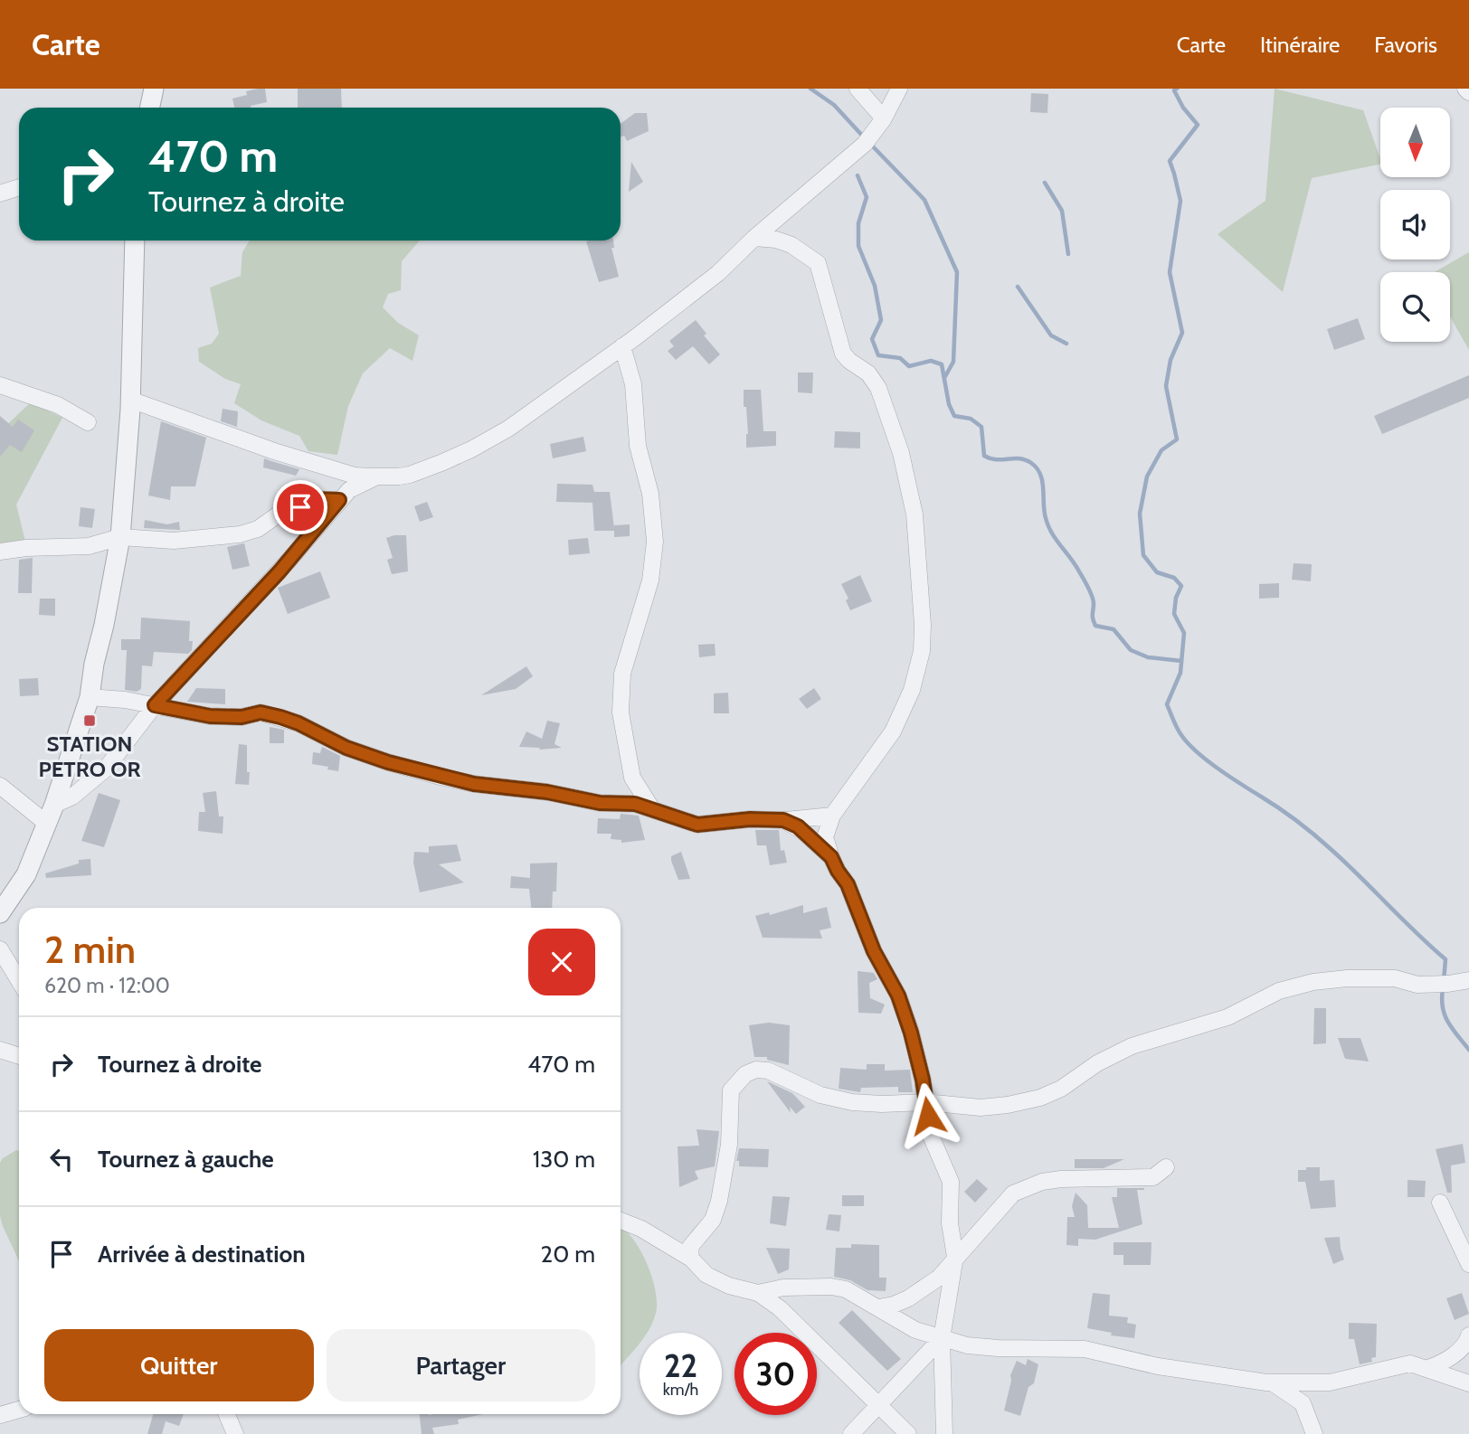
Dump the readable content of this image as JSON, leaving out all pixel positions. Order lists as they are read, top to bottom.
{
  "places": {
    "transit": ["STATION PETRO OR"]
  },
  "north": "bottom",
  "page": {
    "header": "Carte",
    "nav": ["Carte", "Itinéraire", "Favoris"],
    "turn": ["470 m", "Tournez à droite"],
    "heading": ["2 min", "620 m · 12:00"],
    "list": [
      {
        "name": "Tournez à droite",
        "value": "470 m"
      },
      {
        "name": "Tournez à gauche",
        "value": "130 m"
      },
      {
        "name": "Arrivée à destination",
        "value": "20 m"
      }
    ],
    "buttons": ["Quitter", "Partager"],
    "speed": "22 km/h",
    "limit": "30"
  }
}
